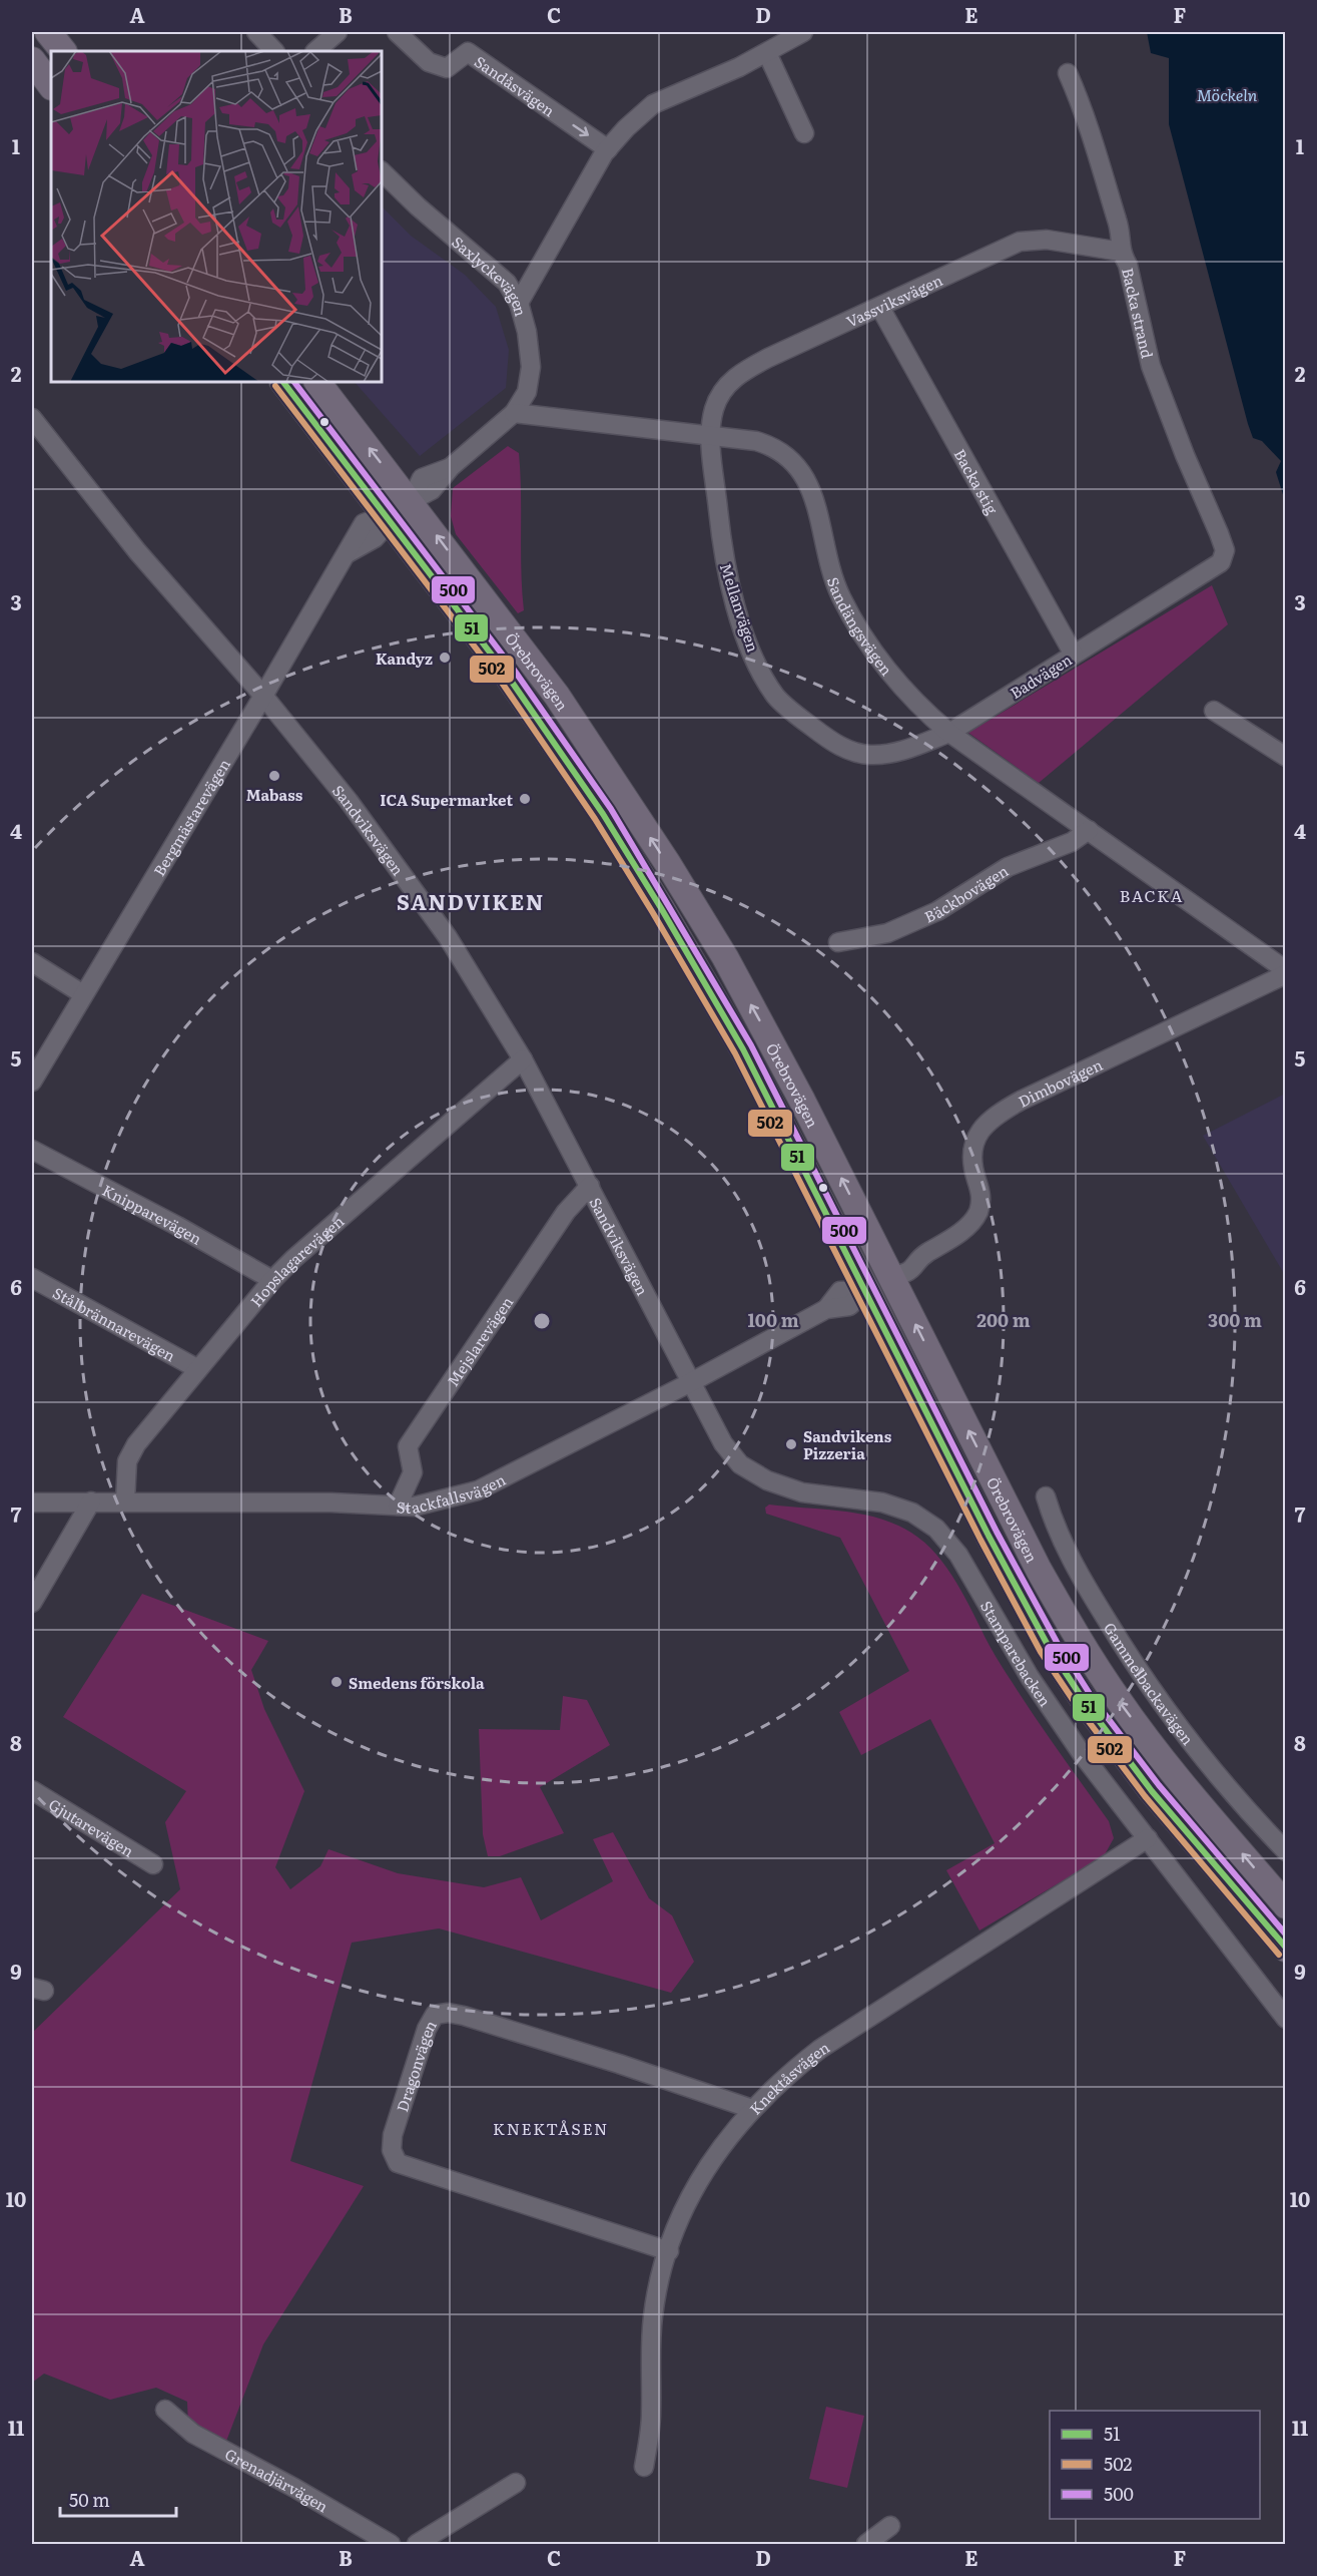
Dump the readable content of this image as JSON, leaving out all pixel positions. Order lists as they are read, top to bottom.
{
  "streets": {
    "highway": ["Örebrovägen"],
    "street": [
      "Sandåsvägen",
      "Saxlyckevägen",
      "Vassviksvägen",
      "Backa strand",
      "Backa stig",
      "Mellanvägen",
      "Sandängsvägen",
      "Badvägen",
      "Bergmästarevägen",
      "Sandviksvägen",
      "Bäckbovägen",
      "Dimbovägen",
      "Knipparevägen",
      "Hopslagarevägen",
      "Stålbrännarevägen",
      "Mejslarevägen",
      "Stackfallsvägen",
      "Stamparebacken",
      "Gammelbackavägen",
      "Gjutarevägen",
      "Dragonvägen",
      "Knektåsvägen",
      "Grenadjärvägen"
    ]
  },
  "crossings": [
    ["Saxlyckevägen", "Sandängsvägen"],
    ["Vassviksvägen", "Backa strand"],
    ["Vassviksvägen", "Backa stig"],
    ["Vassviksvägen", "Mellanvägen"],
    ["Vassviksvägen", "Sandängsvägen"],
    ["Backa strand", "Badvägen"],
    ["Backa stig", "Badvägen"],
    ["Mellanvägen", "Sandängsvägen"],
    ["Mellanvägen", "Badvägen"],
    ["Sandängsvägen", "Badvägen"],
    ["Sandängsvägen", "Bäckbovägen"],
    ["Sandängsvägen", "Dimbovägen"],
    ["Örebrovägen", "Bergmästarevägen"],
    ["Örebrovägen", "Dimbovägen"],
    ["Örebrovägen", "Stackfallsvägen"],
    ["Bergmästarevägen", "Sandviksvägen"],
    ["Sandviksvägen", "Hopslagarevägen"],
    ["Sandviksvägen", "Mejslarevägen"],
    ["Sandviksvägen", "Stackfallsvägen"],
    ["Sandviksvägen", "Stamparebacken"],
    ["Knipparevägen", "Hopslagarevägen"],
    ["Hopslagarevägen", "Stålbrännarevägen"],
    ["Hopslagarevägen", "Stackfallsvägen"],
    ["Mejslarevägen", "Stackfallsvägen"],
    ["Stackfallsvägen", "Stamparebacken"],
    ["Stamparebacken", "Knektåsvägen"],
    ["Dragonvägen", "Knektåsvägen"]
  ],
  "one_way": ["Sandåsvägen"],
  "districts": ["BACKA", "SANDVIKEN", "KNEKTÅSEN"],
  "water": ["Möckeln"],
  "places": [
    "Kandyz",
    "Mabass",
    "ICA Supermarket",
    "Sandvikens Pizzeria",
    "Smedens förskola"
  ],
  "lines": ["transit line 51", "transit line 500", "transit line 502"],
  "legend": ["51", "502", "500"],
  "scale_bar": "50 m",
  "grid": {
    "columns": [
      "A",
      "B",
      "C",
      "D",
      "E",
      "F"
    ],
    "rows": [
      "1",
      "2",
      "3",
      "4",
      "5",
      "6",
      "7",
      "8",
      "9",
      "10",
      "11"
    ]
  },
  "rings": ["100 m", "200 m", "300 m"]
}
